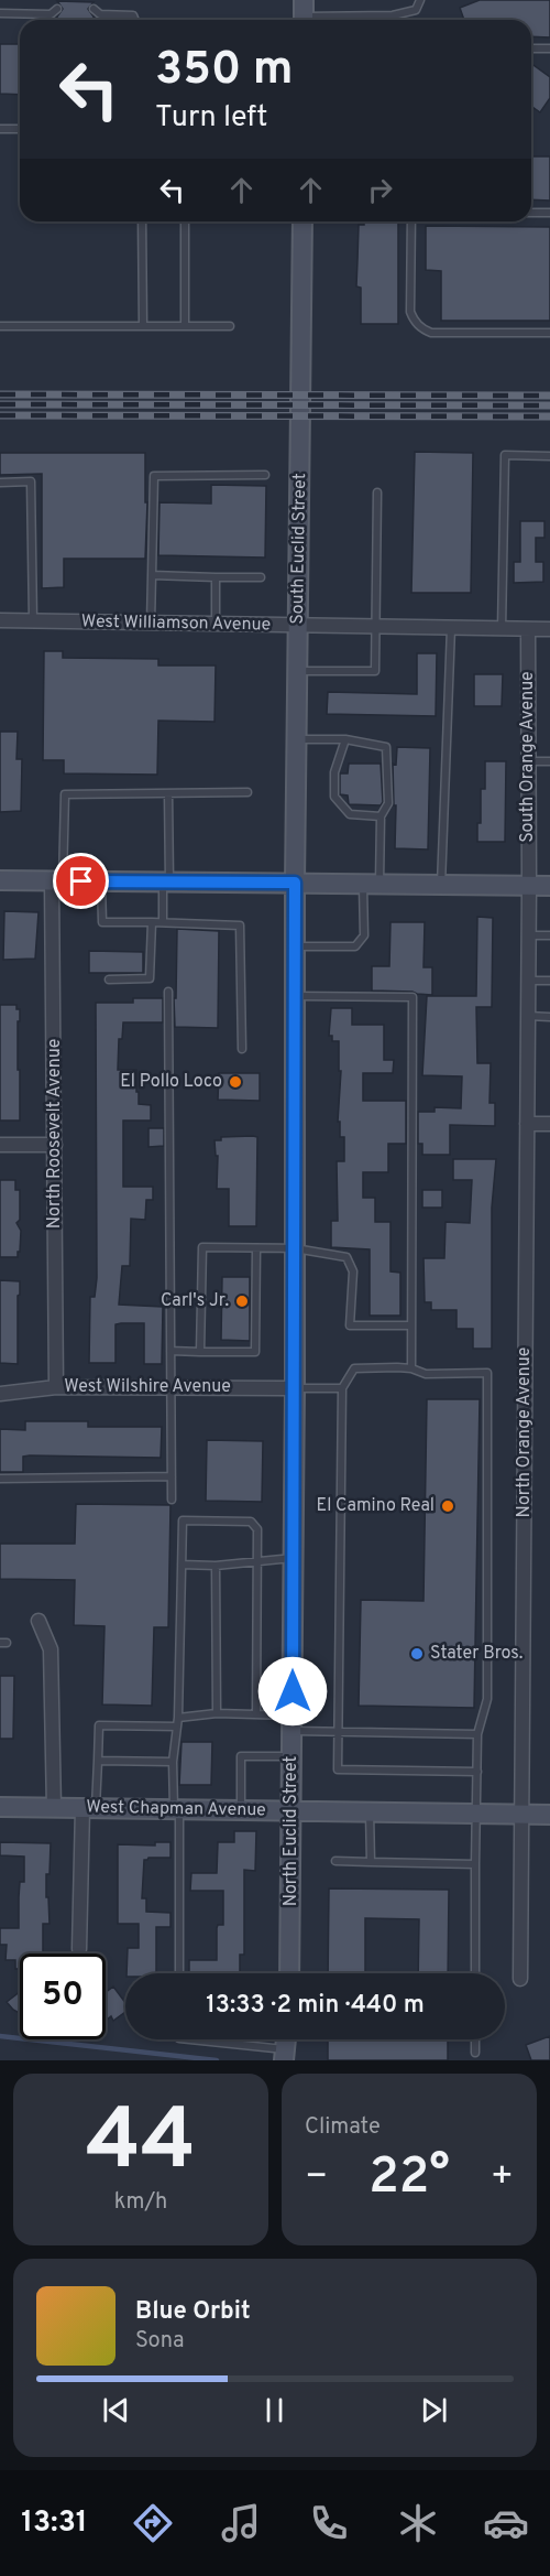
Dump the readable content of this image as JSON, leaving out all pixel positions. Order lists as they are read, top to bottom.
{
  "streets": {
    "main road": ["South Euclid Street", "West Chapman Avenue", "North Euclid Street"],
    "street": [
      "West Williamson Avenue",
      "South Orange Avenue",
      "North Roosevelt Avenue",
      "West Wilshire Avenue",
      "North Orange Avenue"
    ]
  },
  "crossings": [
    ["South Euclid Street", "West Williamson Avenue"],
    ["South Euclid Street", "North Euclid Street"],
    ["West Williamson Avenue", "South Orange Avenue"],
    ["South Orange Avenue", "North Orange Avenue"],
    ["North Roosevelt Avenue", "West Wilshire Avenue"],
    ["West Wilshire Avenue", "North Euclid Street"],
    ["North Orange Avenue", "West Chapman Avenue"],
    ["West Chapman Avenue", "North Euclid Street"]
  ],
  "places": [
    "El Pollo Loco",
    "Carl's Jr.",
    "El Camino Real",
    "Stater Bros."
  ],
  "page": {
    "turn": ["350 m", "Turn left"],
    "limit": "50",
    "trip": "13:33 · 2 min · 440 m",
    "tile": [
      ["44", "km/h"],
      "Climate"
    ],
    "heat": ["−", "22°", "+"],
    "song": ["Blue Orbit", "Sona"],
    "tabs": "13:31"
  }
}
